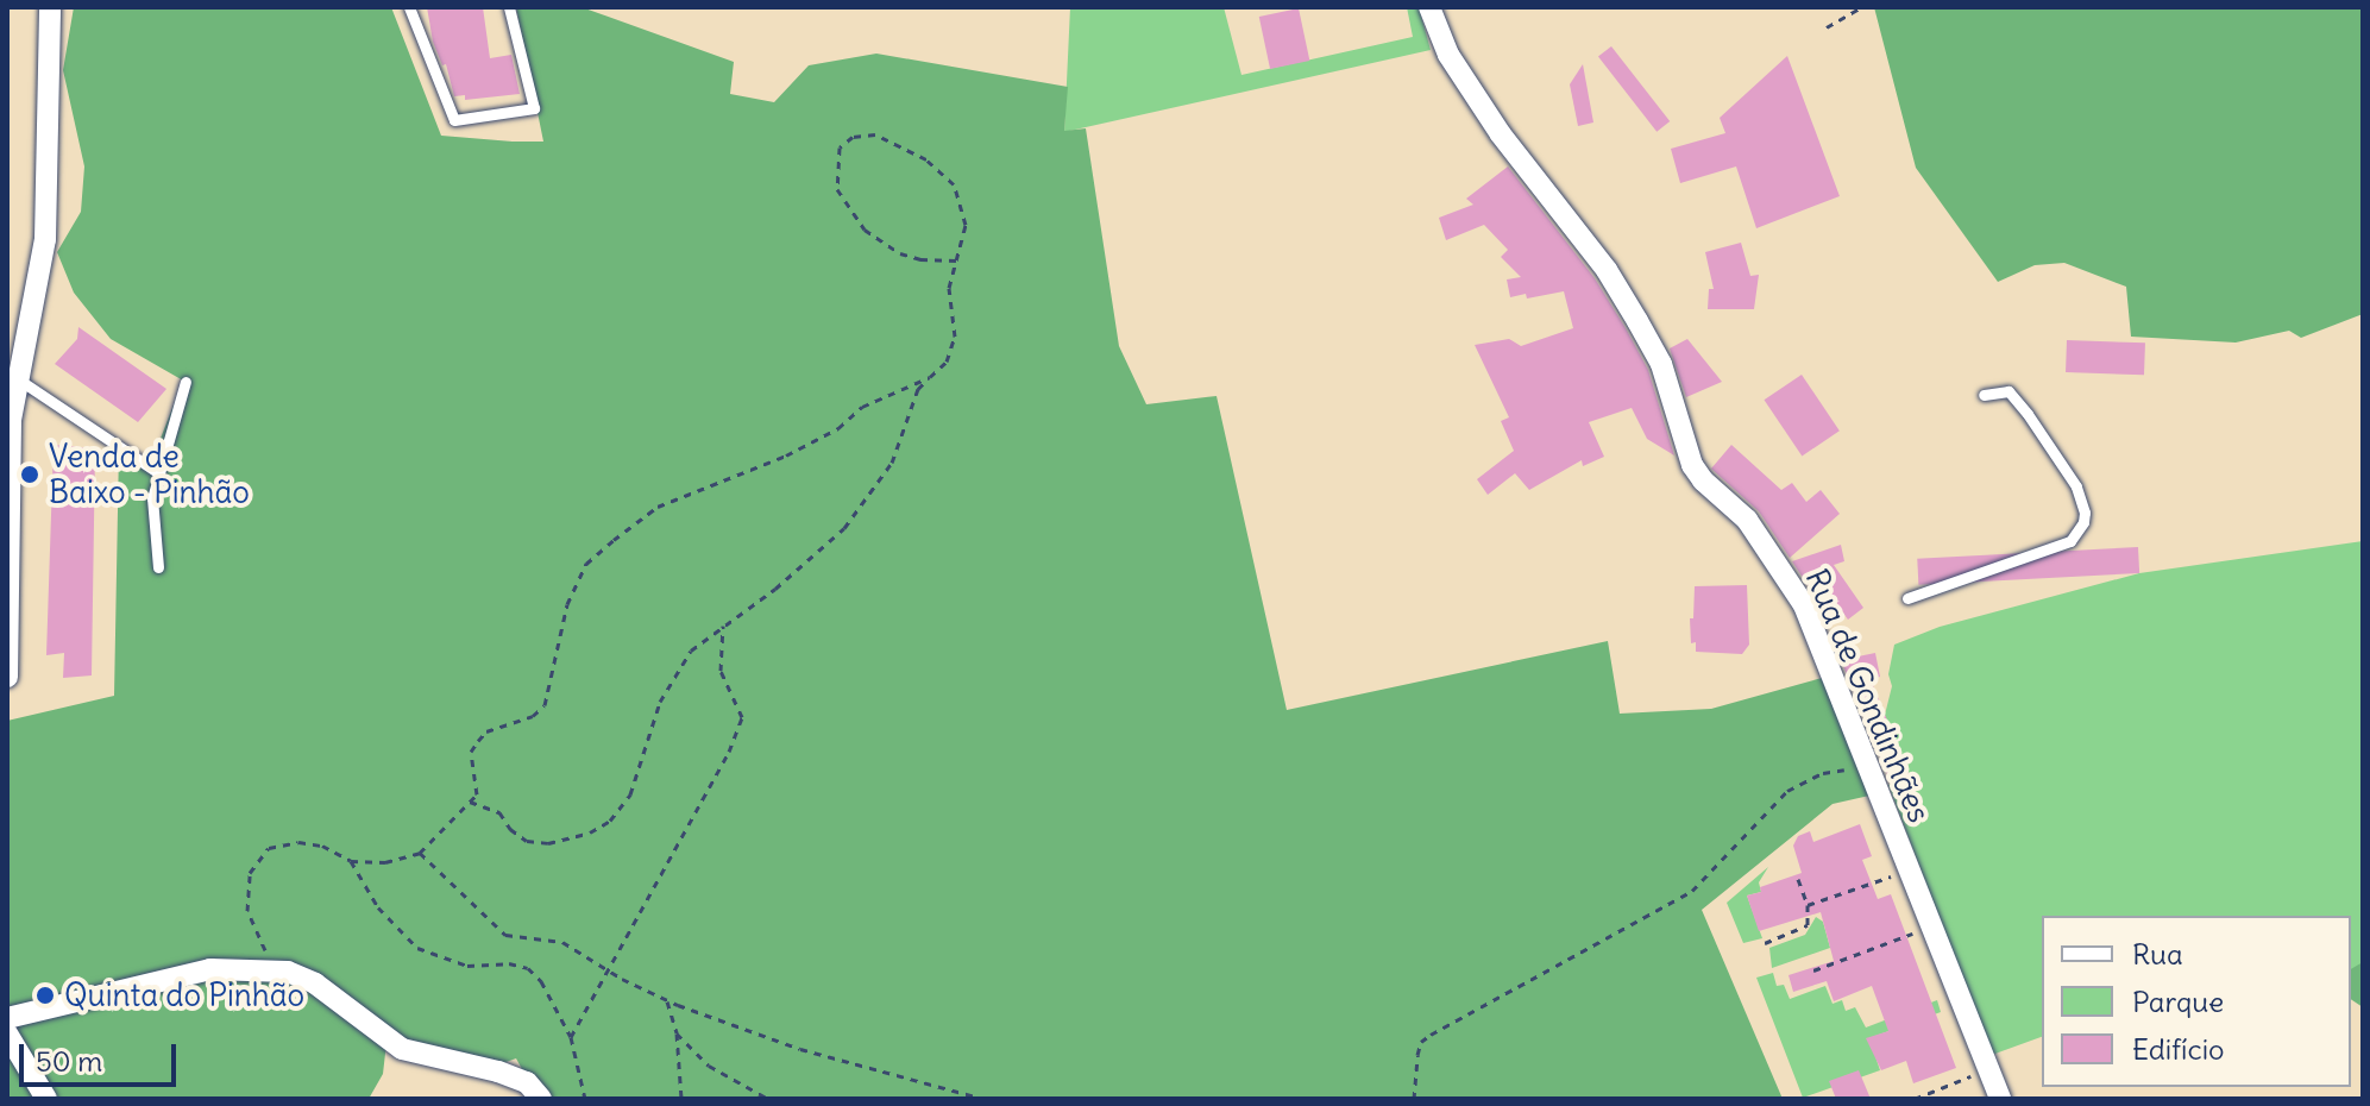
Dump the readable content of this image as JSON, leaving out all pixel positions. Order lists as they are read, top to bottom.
{
  "streets": {
    "street": ["Rua de Gondinhães"]
  },
  "places": ["Venda de Baixo - Pinhão", "Quinta do Pinhão"],
  "legend": ["Rua", "Parque", "Edifício"],
  "scale_bar": "50 m"
}
